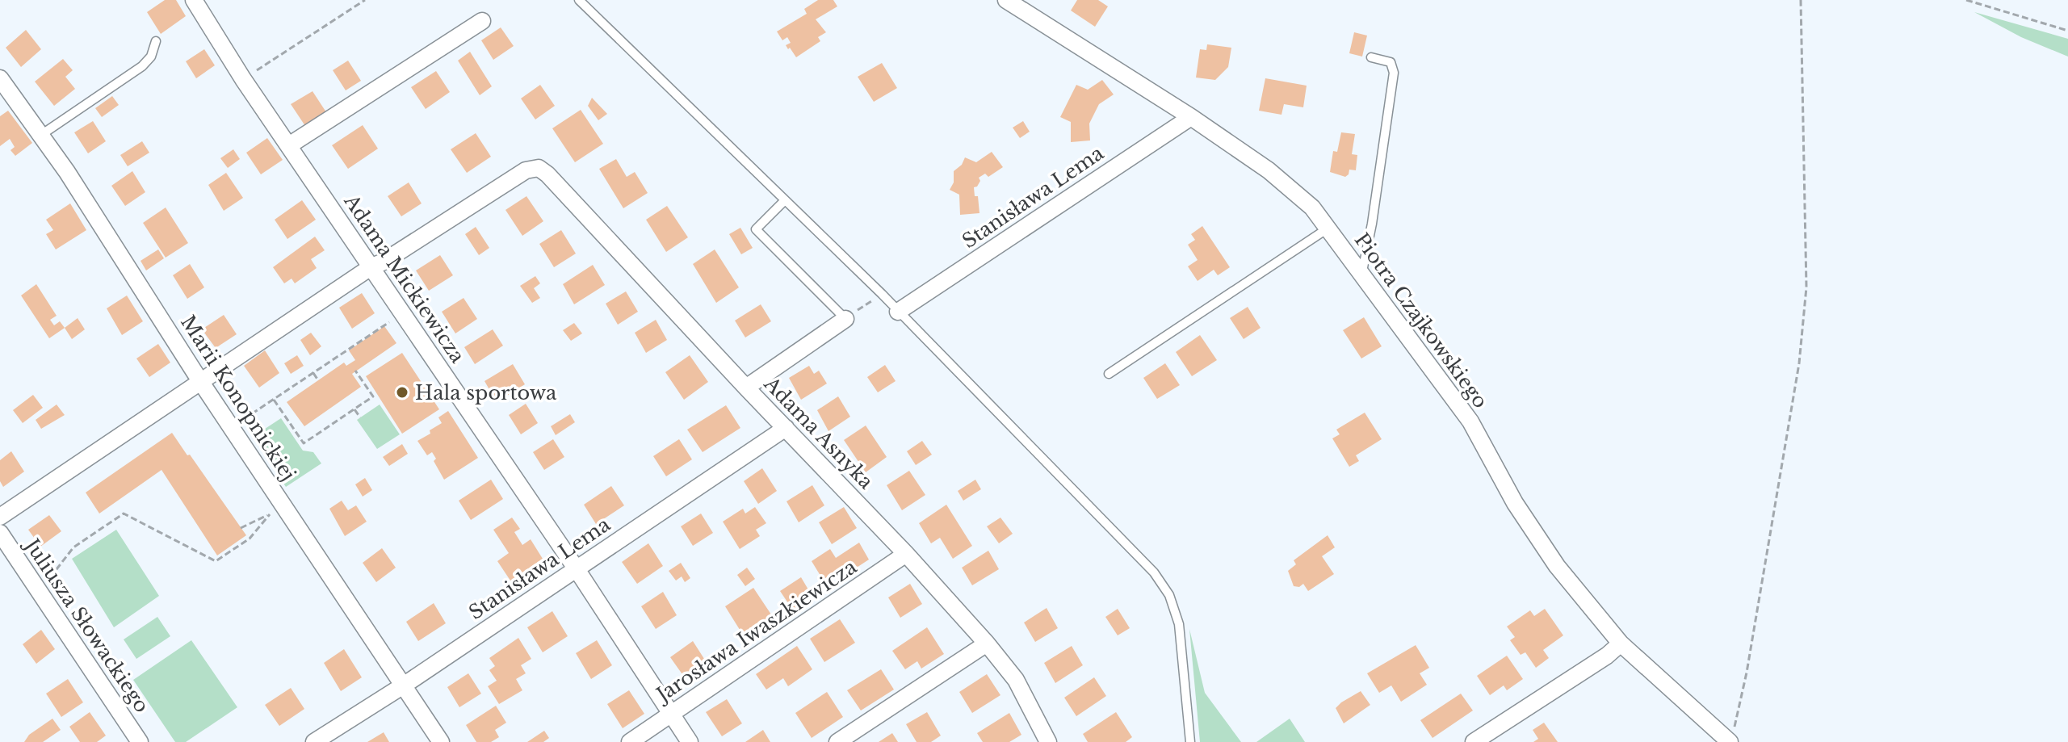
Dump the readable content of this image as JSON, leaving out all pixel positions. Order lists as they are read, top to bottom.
{
  "streets": {
    "street": [
      "Stanisława Lema",
      "Adama Mickiewicza",
      "Piotra Czajkowskiego",
      "Marii Konopnickiej",
      "Adama Asnyka",
      "Juliusza Słowackiego",
      "Jarosława Iwaszkiewicza"
    ]
  },
  "crossings": [
    ["Stanisława Lema", "Adama Mickiewicza"],
    ["Stanisława Lema", "Piotra Czajkowskiego"],
    ["Stanisława Lema", "Marii Konopnickiej"],
    ["Stanisława Lema", "Adama Asnyka"],
    ["Adama Mickiewicza", "Adama Asnyka"],
    ["Adama Mickiewicza", "Jarosława Iwaszkiewicza"],
    ["Adama Asnyka", "Jarosława Iwaszkiewicza"]
  ],
  "places": ["Hala sportowa"]
}
